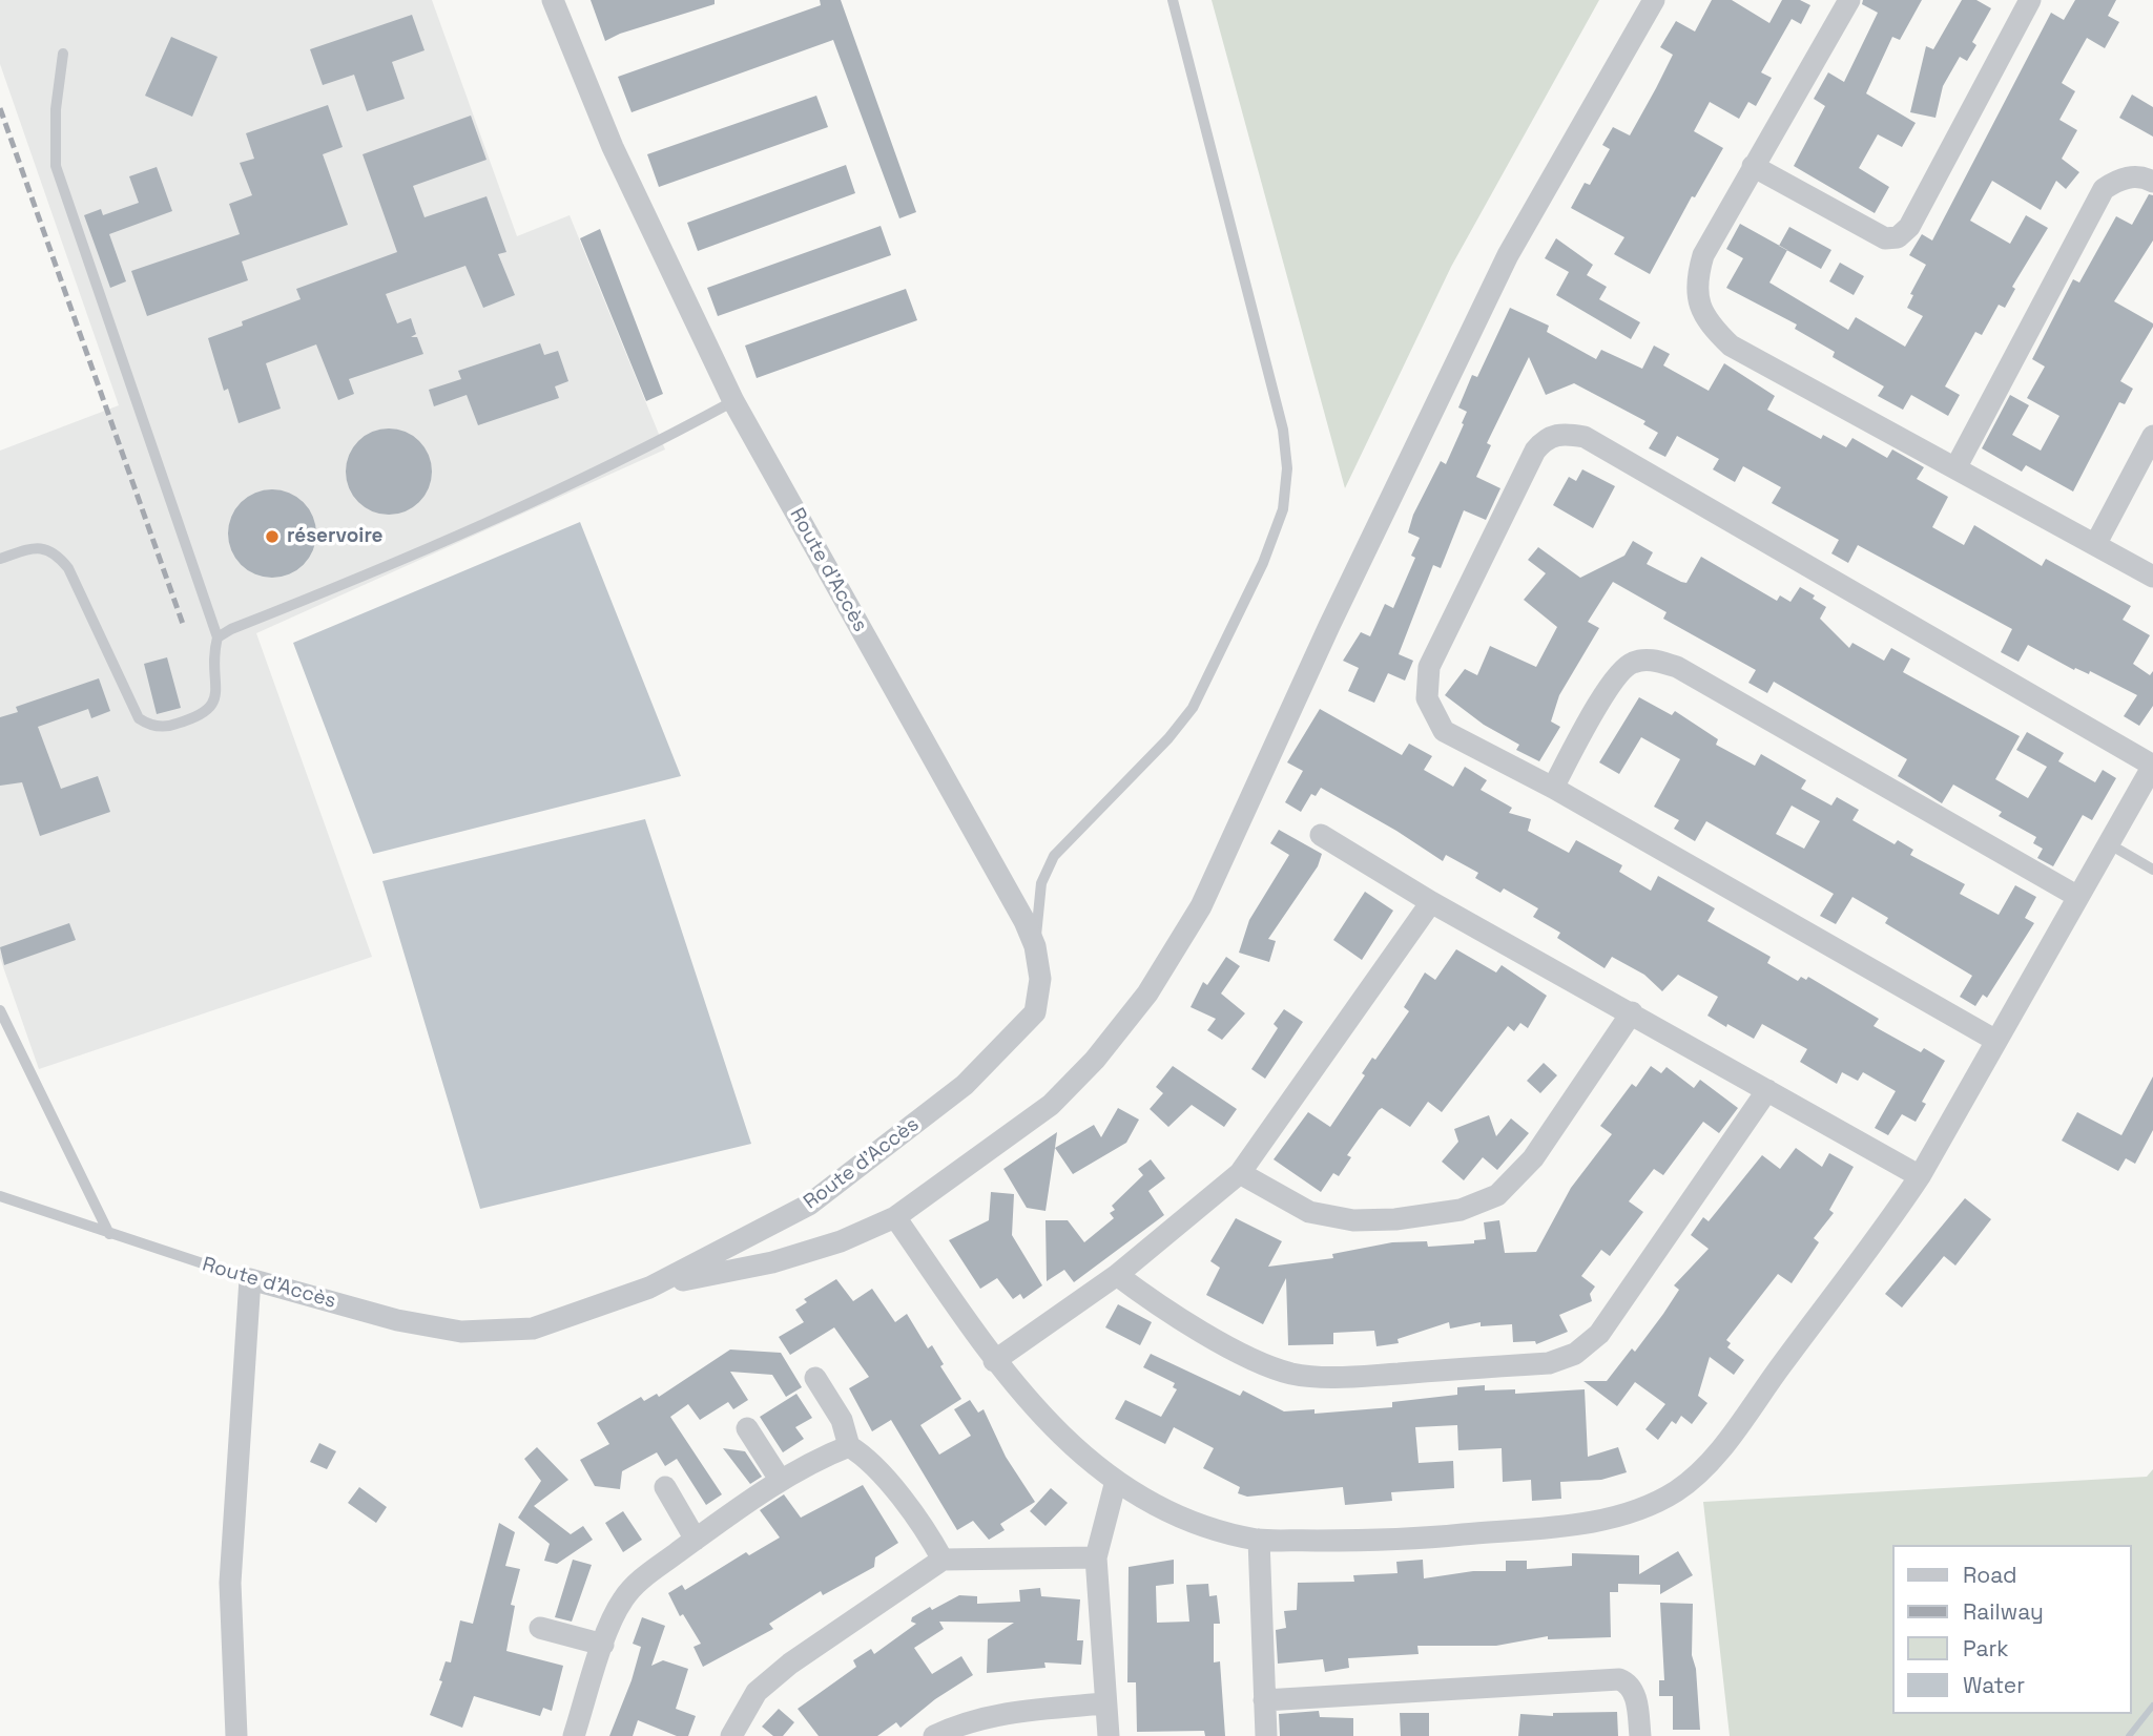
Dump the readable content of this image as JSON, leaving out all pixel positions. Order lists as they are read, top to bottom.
{
  "streets": {
    "street": ["Route d'Accès"]
  },
  "places": ["réservoire"],
  "legend": [
    "Road",
    "Railway",
    "Park",
    "Water"
  ]
}
